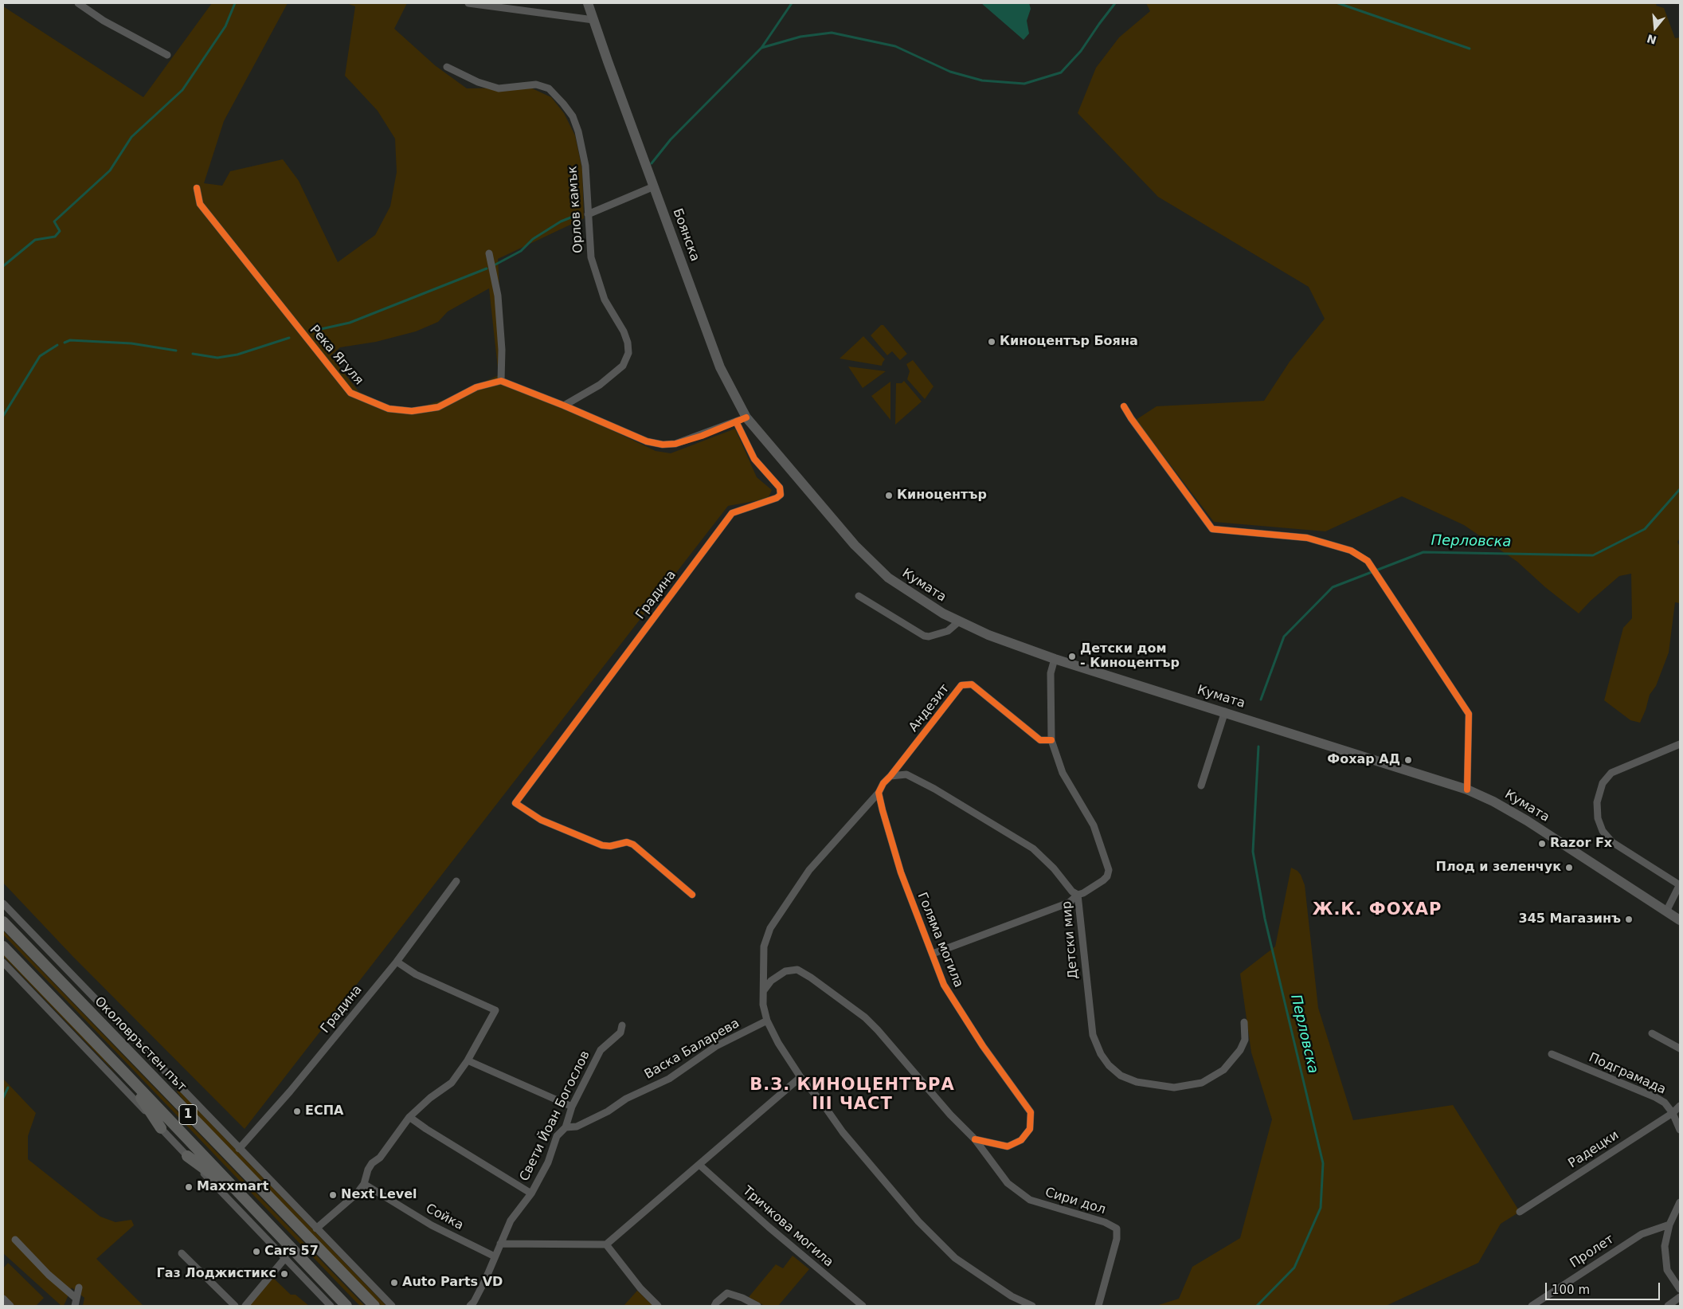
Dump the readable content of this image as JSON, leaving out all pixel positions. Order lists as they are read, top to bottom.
{
  "streets": {
    "highway": ["Околовръстен път", "1"],
    "main road": ["Боянска", "Кумата"],
    "street": [
      "Орлов камък",
      "Река Ягуля",
      "Градина",
      "Андезит",
      "Голяма могила",
      "Детски мир",
      "Васка Баларева",
      "Подграмада",
      "Свети Йоан Богослов",
      "Радецки",
      "Сири дол",
      "Сойка",
      "Тричкова могила",
      "Пролет"
    ]
  },
  "crossings": [
    ["Боянска", "Кумата"],
    ["Кумата", "Детски мир"],
    ["Андезит", "Детски мир"],
    ["Голяма могила", "Сири дол"],
    ["Васка Баларева", "Свети Йоан Богослов"],
    ["Подграмада", "Радецки"],
    ["Свети Йоан Богослов", "Сойка"]
  ],
  "districts": ["Ж.К. ФОХАР", "В.З. КИНОЦЕНТЪРА ІІІ ЧАСТ"],
  "water": ["Перловска"],
  "places": [
    "Киноцентър Бояна",
    "Киноцентър",
    "Детски дом - Киноцентър",
    "Фохар АД",
    "Razor Fx",
    "Плод и зеленчук",
    "345 Магазинъ",
    "ЕСПА",
    "Maxxmart",
    "Next Level",
    "Cars 57",
    "Газ Лоджистикс",
    "Auto Parts VD"
  ],
  "scale_bar": "100 m",
  "north": "bottom"
}
